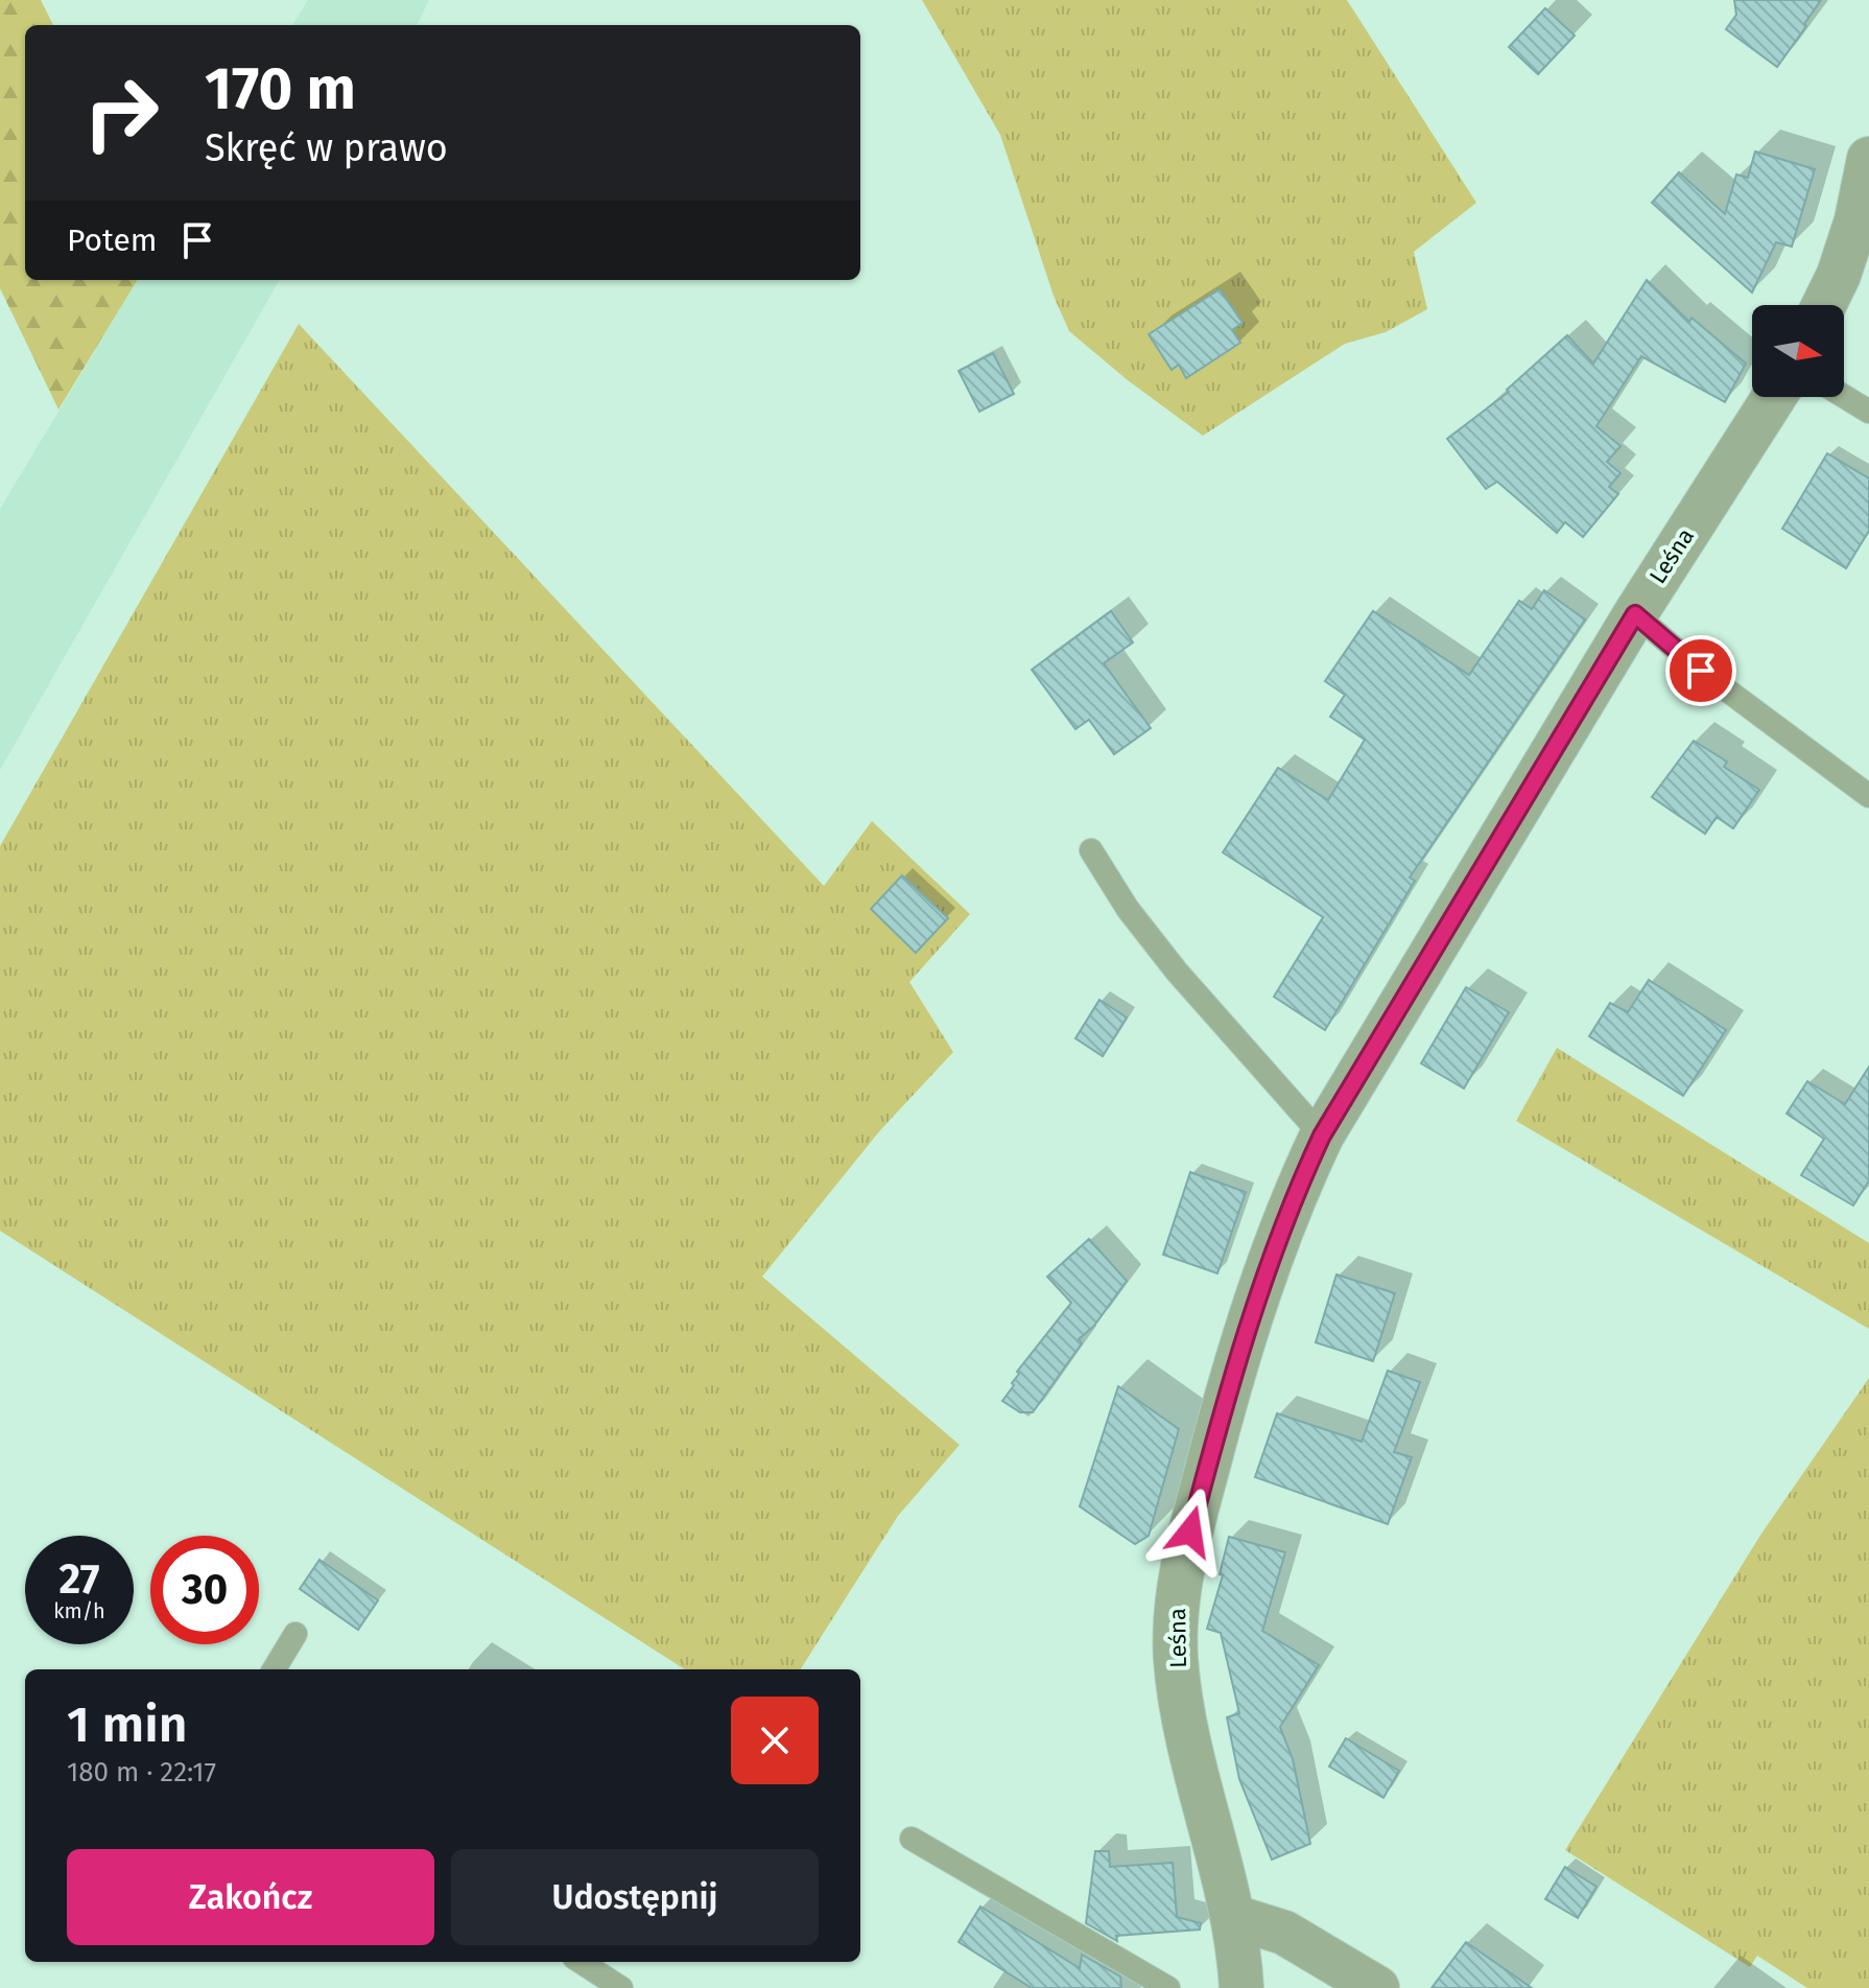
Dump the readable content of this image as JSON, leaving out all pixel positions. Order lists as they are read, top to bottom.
{
  "streets": {
    "street": ["Leśna"]
  },
  "north": "right",
  "page": {
    "turn": ["170 m", "Skręć w prawo"],
    "then": "Potem",
    "speed": "27 km/h",
    "limit": "30",
    "heading": ["1 min", "180 m · 22:17"],
    "buttons": ["Zakończ", "Udostępnij"]
  }
}
